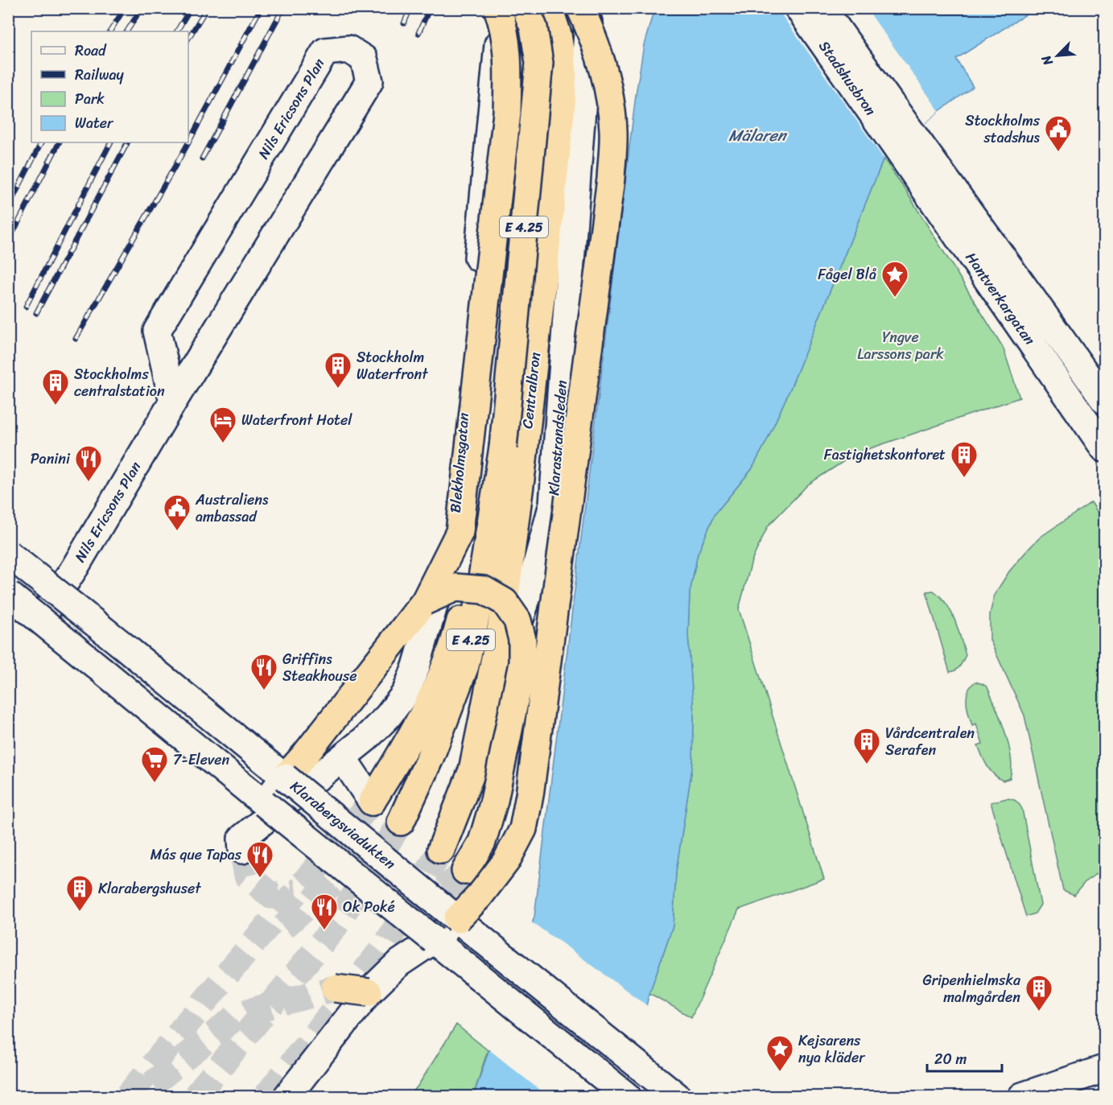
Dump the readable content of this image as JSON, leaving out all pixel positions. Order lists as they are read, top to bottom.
{
  "streets": {
    "highway": ["E 4.25", "Centralbron", "Klarastrandsleden"],
    "street": [
      "Stadshusbron",
      "Nils Ericsons Plan",
      "Hantverkargatan",
      "Blekholmsgatan",
      "Klarabergsviadukten"
    ]
  },
  "crossings": [
    ["Stadshusbron", "Hantverkargatan"],
    ["Nils Ericsons Plan", "Klarabergsviadukten"],
    ["E 4.25", "Centralbron"],
    ["Centralbron", "Klarastrandsleden"]
  ],
  "water": ["Mälaren"],
  "parks": ["Yngve Larssons park"],
  "places": {
    "public building": ["Stockholms stadshus", "Australiens ambassad"],
    "place": ["Fågel Blå", "Kejsarens nya kläder"],
    "building": [
      "Stockholm Waterfront",
      "Stockholms centralstation",
      "Fastighetskontoret",
      "Vårdcentralen Serafen",
      "Klarabergshuset",
      "Gripenhielmska malmgården"
    ],
    "hotel": ["Waterfront Hotel"],
    "restaurant": [
      "Panini",
      "Griffins Steakhouse",
      "Más que Tapas",
      "Ok Poké"
    ],
    "supermarket": ["7-Eleven"]
  },
  "legend": [
    "Road",
    "Railway",
    "Park",
    "Water"
  ],
  "scale_bar": "20 m",
  "north": "bottom left"
}
